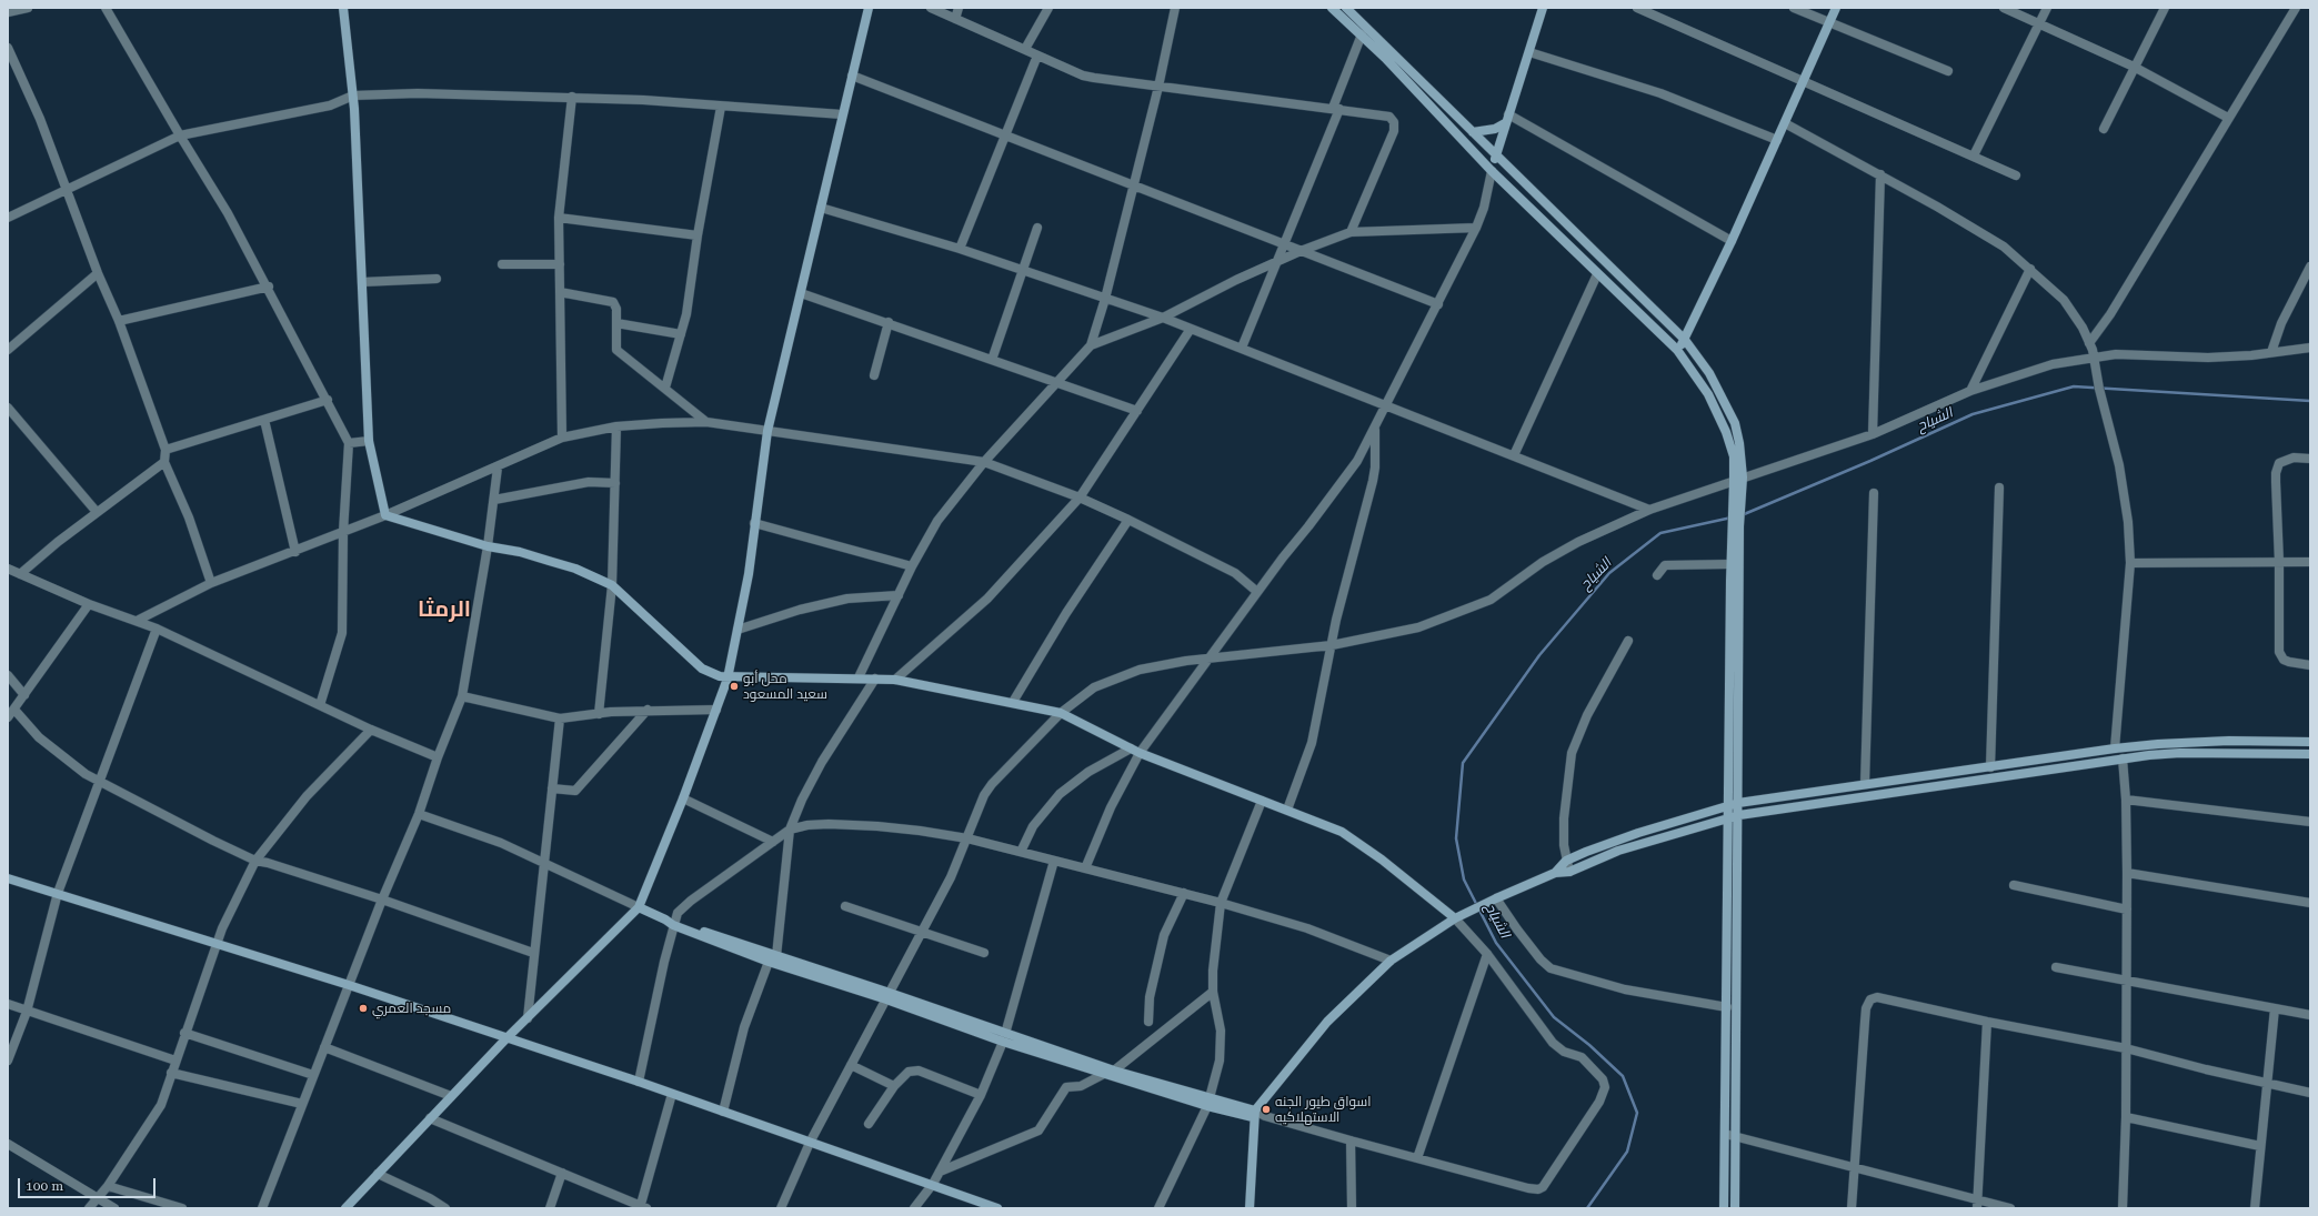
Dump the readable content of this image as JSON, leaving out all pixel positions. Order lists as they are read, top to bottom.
{
  "districts": ["الرمثا"],
  "water": ["الشياح"],
  "places": ["محل أبو سعيد المسعود", "مسجد العمري", "اسواق طيور الجنه الاستهلاكيه"],
  "scale_bar": "100 m"
}
